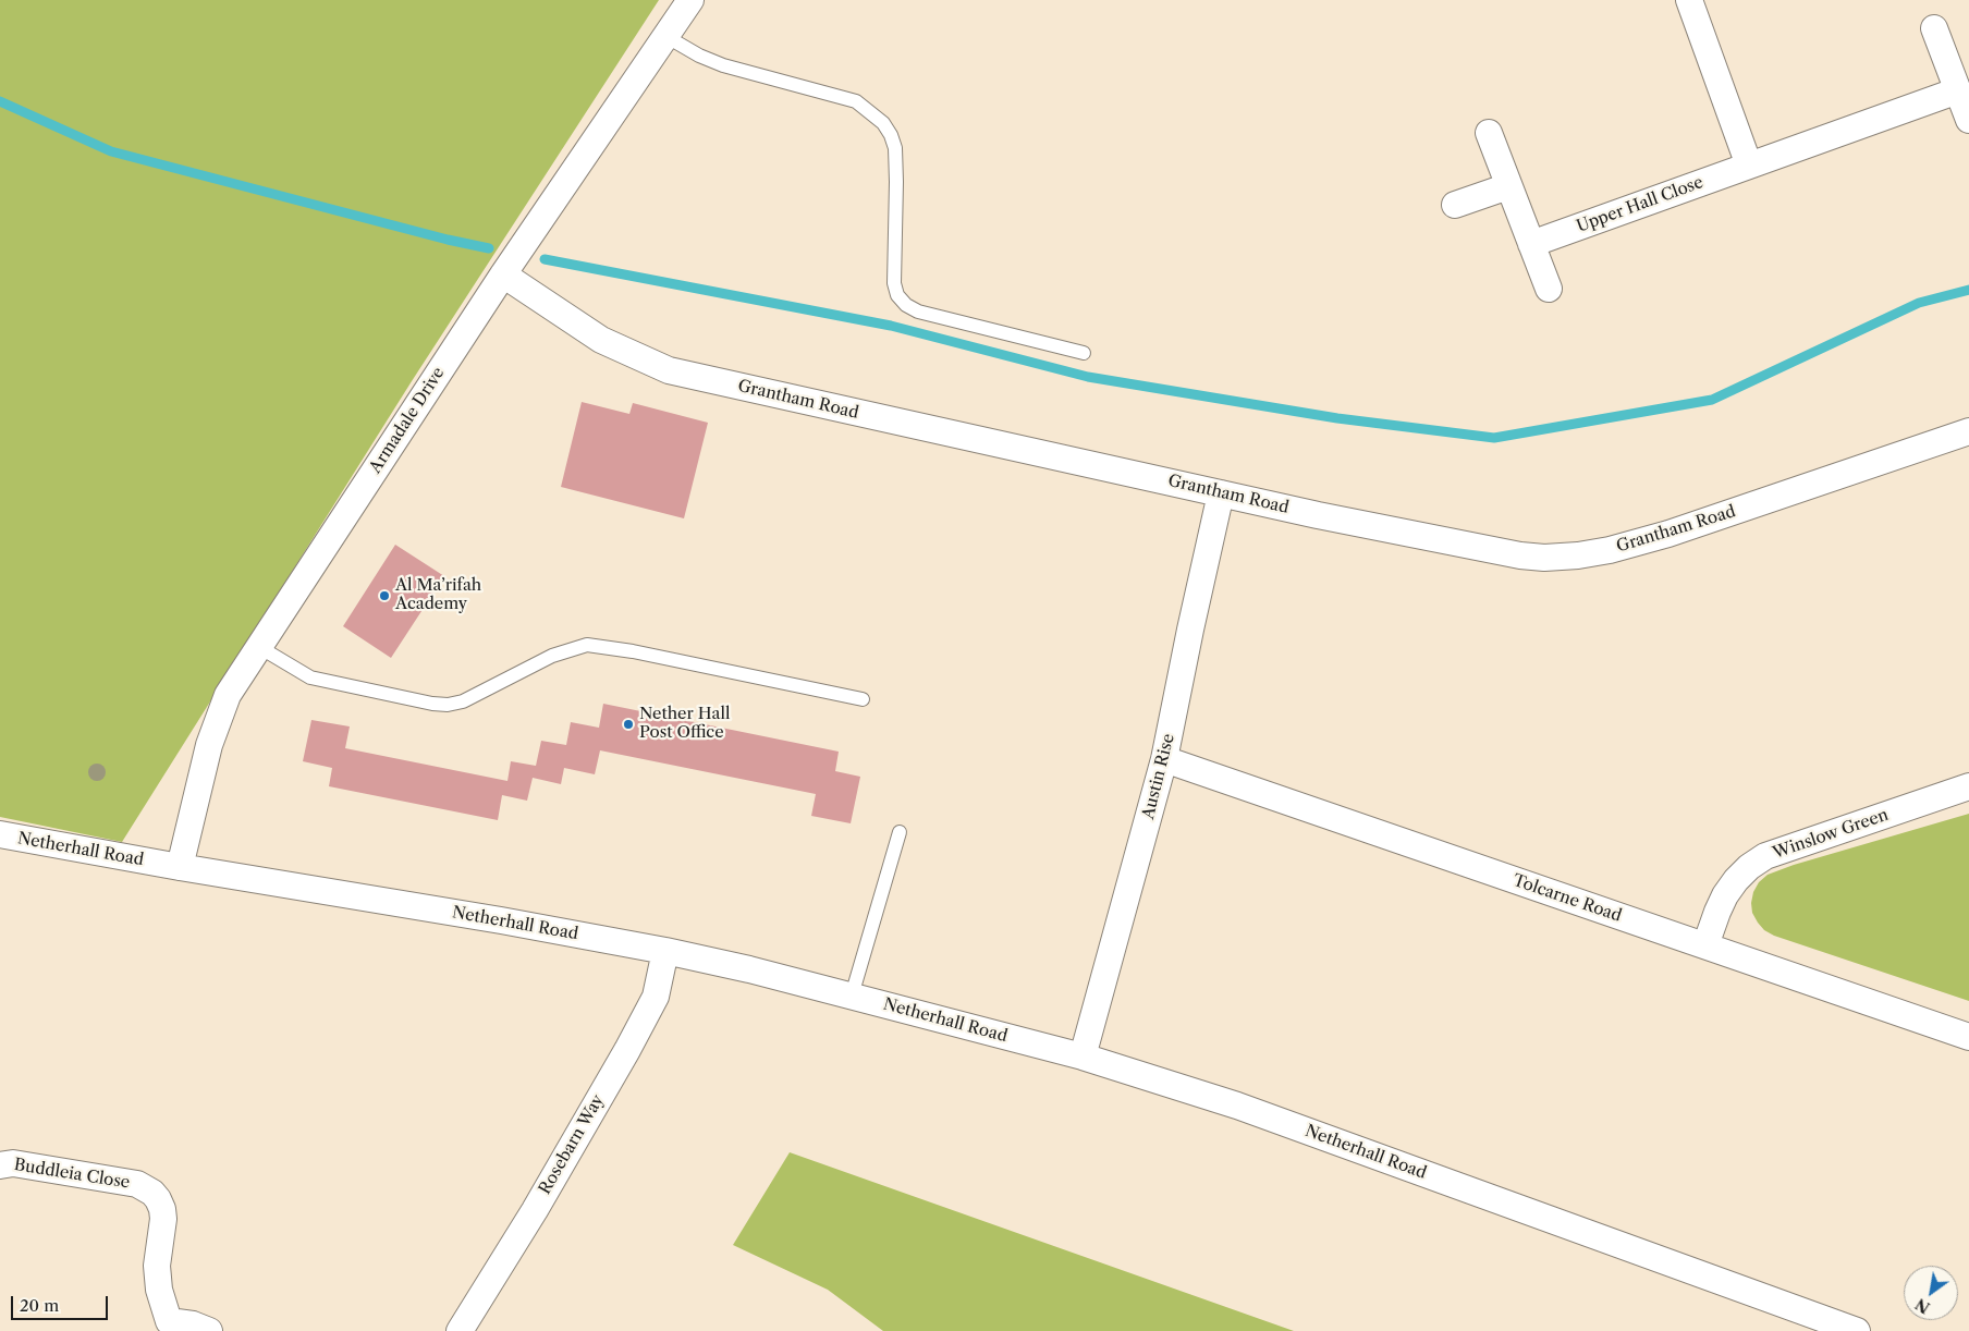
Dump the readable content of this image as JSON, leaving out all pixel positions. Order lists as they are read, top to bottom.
{
  "streets": {
    "street": [
      "Upper Hall Close",
      "Grantham Road",
      "Armadale Drive",
      "Austin Rise",
      "Winslow Green",
      "Netherhall Road",
      "Tolcarne Road",
      "Rosebarn Way",
      "Buddleia Close"
    ]
  },
  "crossings": [
    ["Grantham Road", "Armadale Drive"],
    ["Grantham Road", "Austin Rise"],
    ["Armadale Drive", "Netherhall Road"],
    ["Austin Rise", "Netherhall Road"],
    ["Austin Rise", "Tolcarne Road"],
    ["Winslow Green", "Tolcarne Road"],
    ["Netherhall Road", "Rosebarn Way"]
  ],
  "places": ["Al Ma’rifah Academy", "Nether Hall Post Office"],
  "scale_bar": "20 m",
  "north": "bottom left"
}
